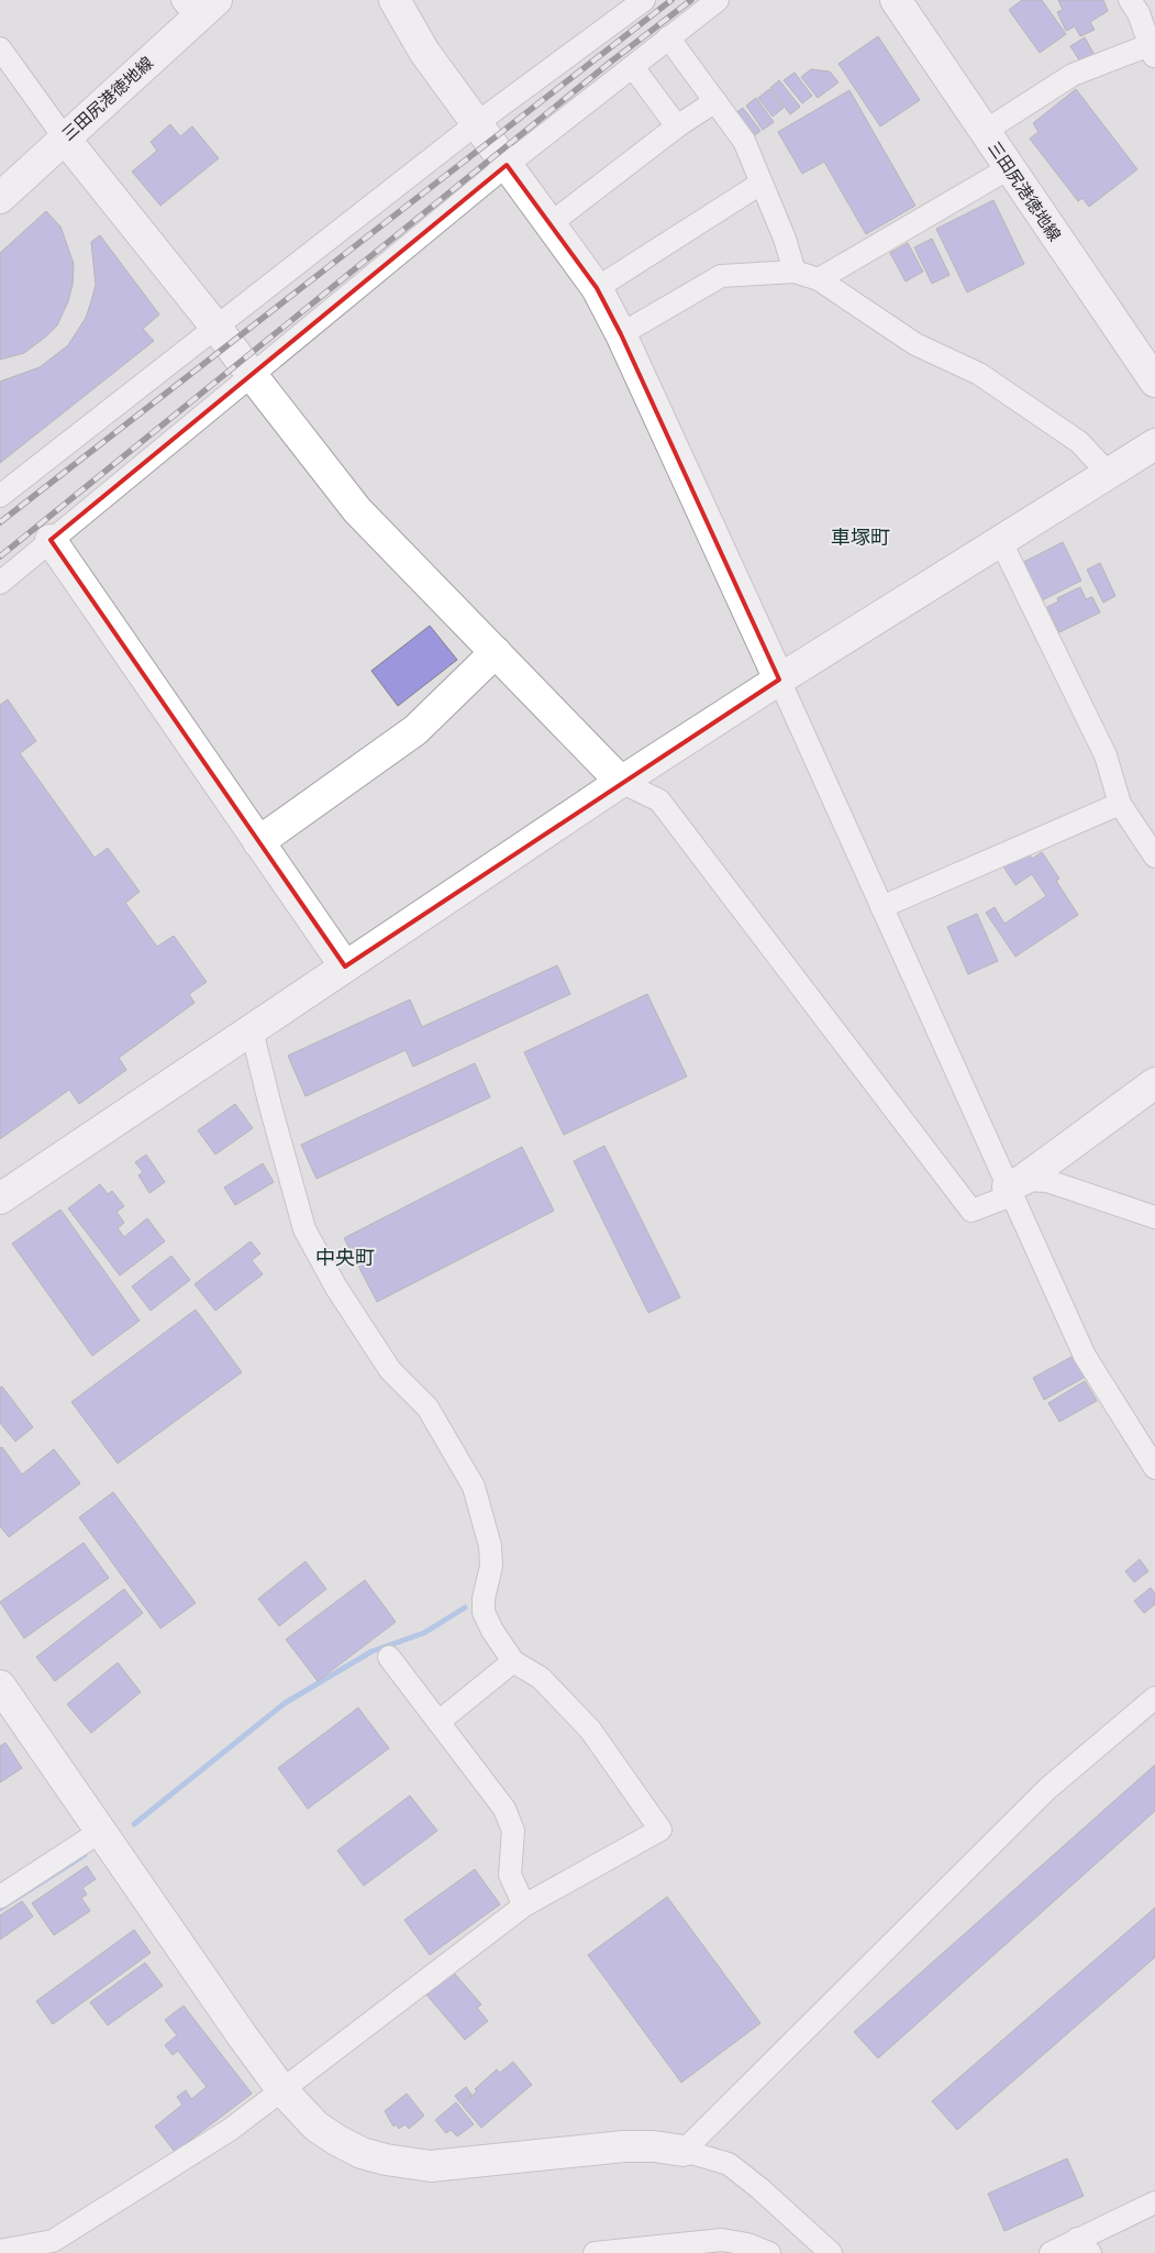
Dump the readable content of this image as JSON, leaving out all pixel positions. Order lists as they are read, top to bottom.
{
  "streets": {
    "street": ["三田尻港徳地線"]
  },
  "districts": ["車塚町", "中央町"]
}
